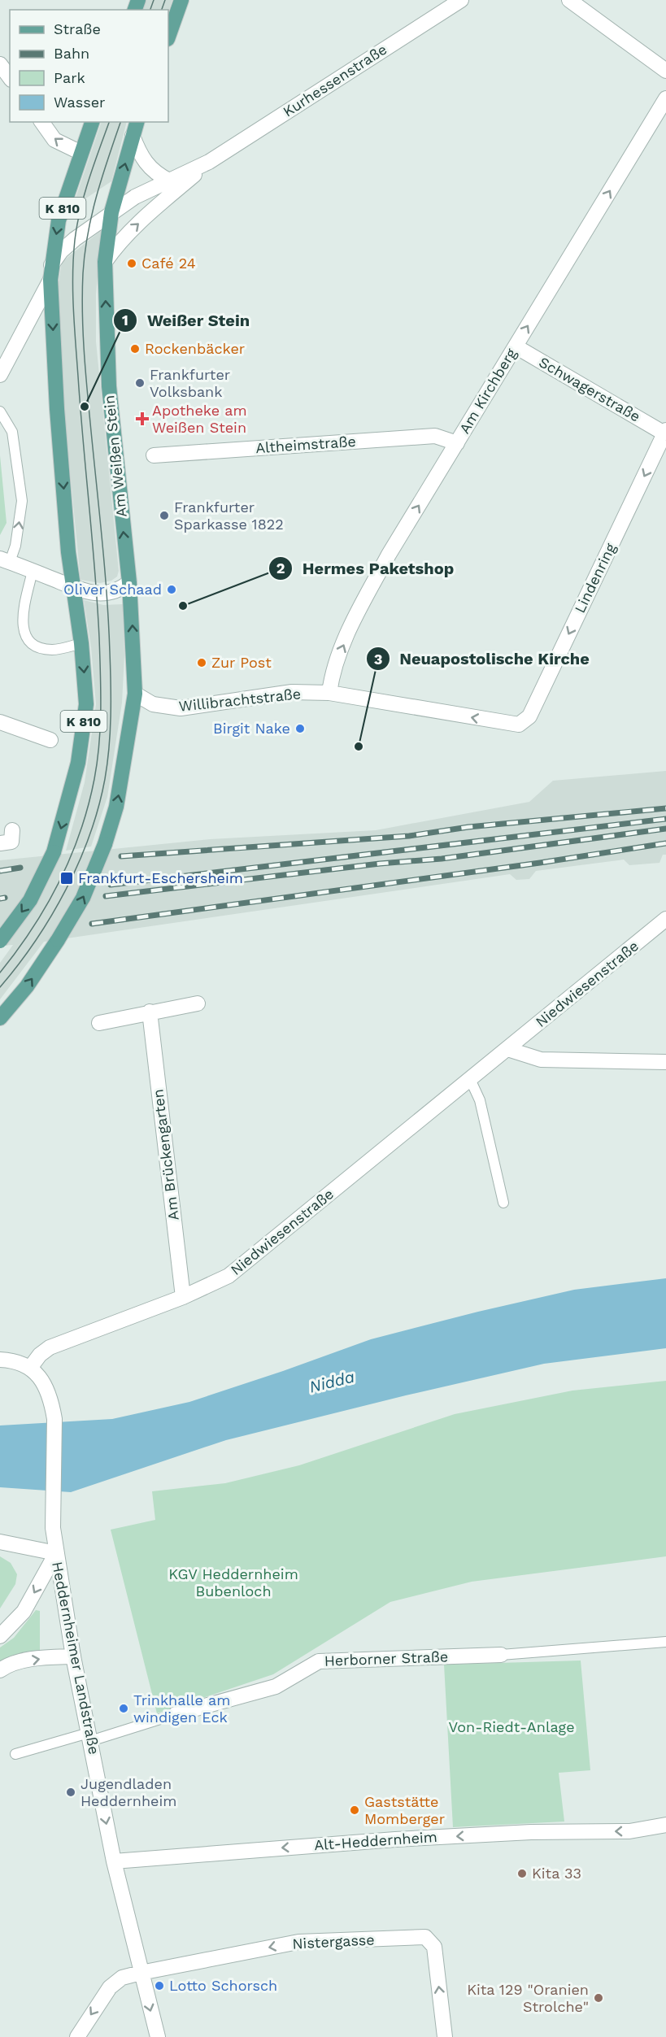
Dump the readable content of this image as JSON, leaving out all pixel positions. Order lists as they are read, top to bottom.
{
  "streets": {
    "main road": ["K 810", "Am Weißen Stein"],
    "street": [
      "Kurhessenstraße",
      "Schwagerstraße",
      "Am Kirchberg",
      "Altheimstraße",
      "Lindenring",
      "Willibrachtstraße",
      "Niedwiesenstraße",
      "Am Brückengarten",
      "Heddernheimer Landstraße",
      "Herborner Straße",
      "Alt-Heddernheim",
      "Nistergasse"
    ]
  },
  "crossings": [
    ["Kurhessenstraße", "K 810"],
    ["Kurhessenstraße", "Am Weißen Stein"],
    ["Schwagerstraße", "Am Kirchberg"],
    ["Schwagerstraße", "Lindenring"],
    ["Am Kirchberg", "Altheimstraße"],
    ["Am Kirchberg", "Willibrachtstraße"],
    ["Am Weißen Stein", "Willibrachtstraße"],
    ["Lindenring", "Willibrachtstraße"],
    ["Niedwiesenstraße", "Am Brückengarten"],
    ["Niedwiesenstraße", "Heddernheimer Landstraße"],
    ["Heddernheimer Landstraße", "Herborner Straße"],
    ["Heddernheimer Landstraße", "Alt-Heddernheim"],
    ["Heddernheimer Landstraße", "Nistergasse"]
  ],
  "one_way": [
    "Am Kirchberg",
    "Lindenring",
    "Willibrachtstraße",
    "Alt-Heddernheim"
  ],
  "water": ["Nidda"],
  "parks": ["KGV Heddernheim Bubenloch", "Von-Riedt-Anlage"],
  "places": {
    "other": [
      "Café 24",
      "Rockenbäcker",
      "Frankfurter Volksbank",
      "Weißer Stein",
      "Frankfurter Sparkasse 1822",
      "Oliver Schaad",
      "Hermes Paketshop",
      "Zur Post",
      "Birgit Nake",
      "Neuapostolische Kirche",
      "Trinkhalle am windigen Eck",
      "Jugendladen Heddernheim",
      "Gaststätte Momberger",
      "Kita 33",
      "Lotto Schorsch",
      "Kita 129 \"Oranien Strolche\""
    ],
    "health": ["Apotheke am Weißen Stein"],
    "transit": ["Frankfurt-Eschersheim"]
  },
  "legend": [
    "Straße",
    "Bahn",
    "Park",
    "Wasser"
  ]
}
